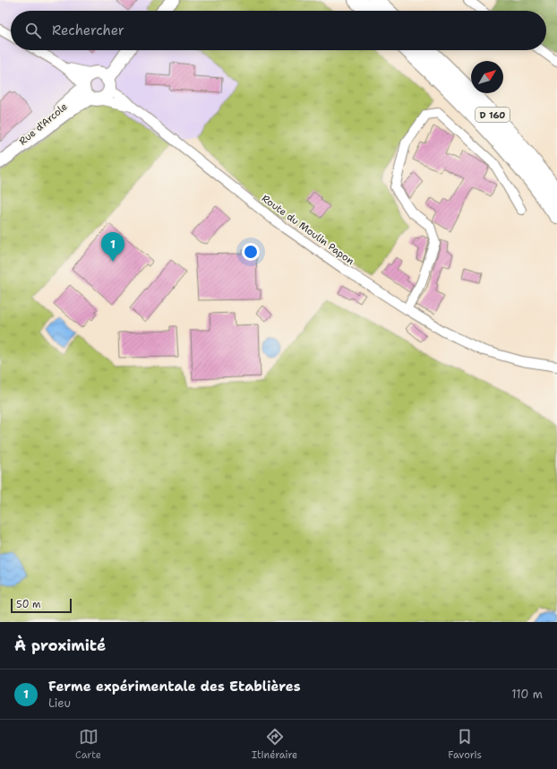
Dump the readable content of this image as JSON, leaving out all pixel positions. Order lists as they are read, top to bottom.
{
  "streets": {
    "highway": ["D 160"],
    "main road": ["Rue d'Arcole"],
    "street": ["Route du Moulin Papon"]
  },
  "crossings": [
    ["Rue d'Arcole", "Route du Moulin Papon"]
  ],
  "scale_bar": "50 m",
  "north": "top right",
  "page": {
    "search": "Rechercher",
    "pins": "1",
    "scale": "50 m",
    "heading": "À proximité",
    "list": [
      {
        "mark": "1",
        "name": "Ferme expérimentale des Etablières",
        "note": "Lieu",
        "value": "110 m"
      }
    ],
    "nav": ["Carte", "Itinéraire", "Favoris"]
  }
}
